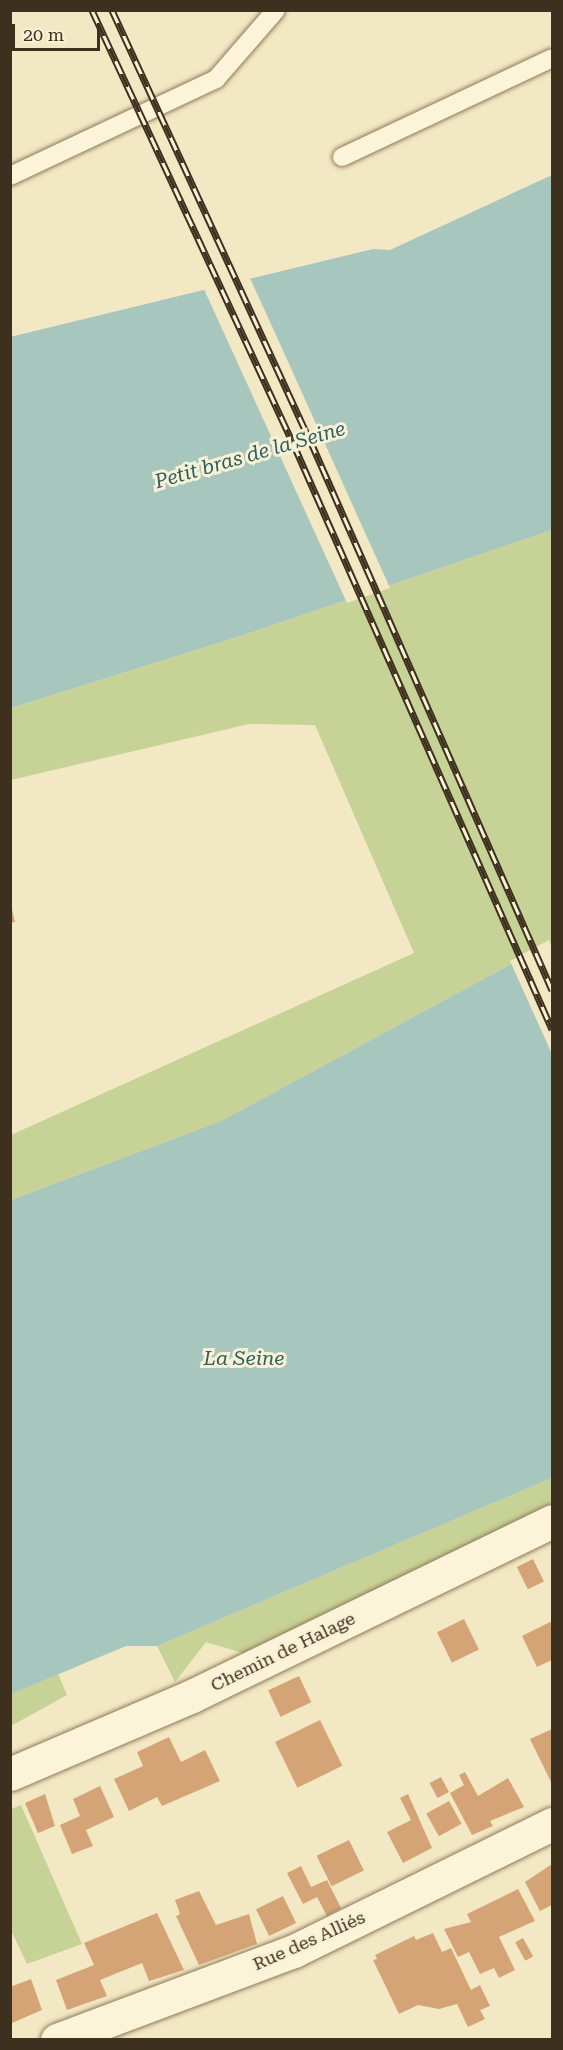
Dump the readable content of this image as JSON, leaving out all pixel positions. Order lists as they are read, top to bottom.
{
  "streets": {
    "street": ["Chemin de Halage", "Rue des Alliés"]
  },
  "water": ["Petit bras de la Seine", "La Seine"],
  "scale_bar": "20 m"
}
